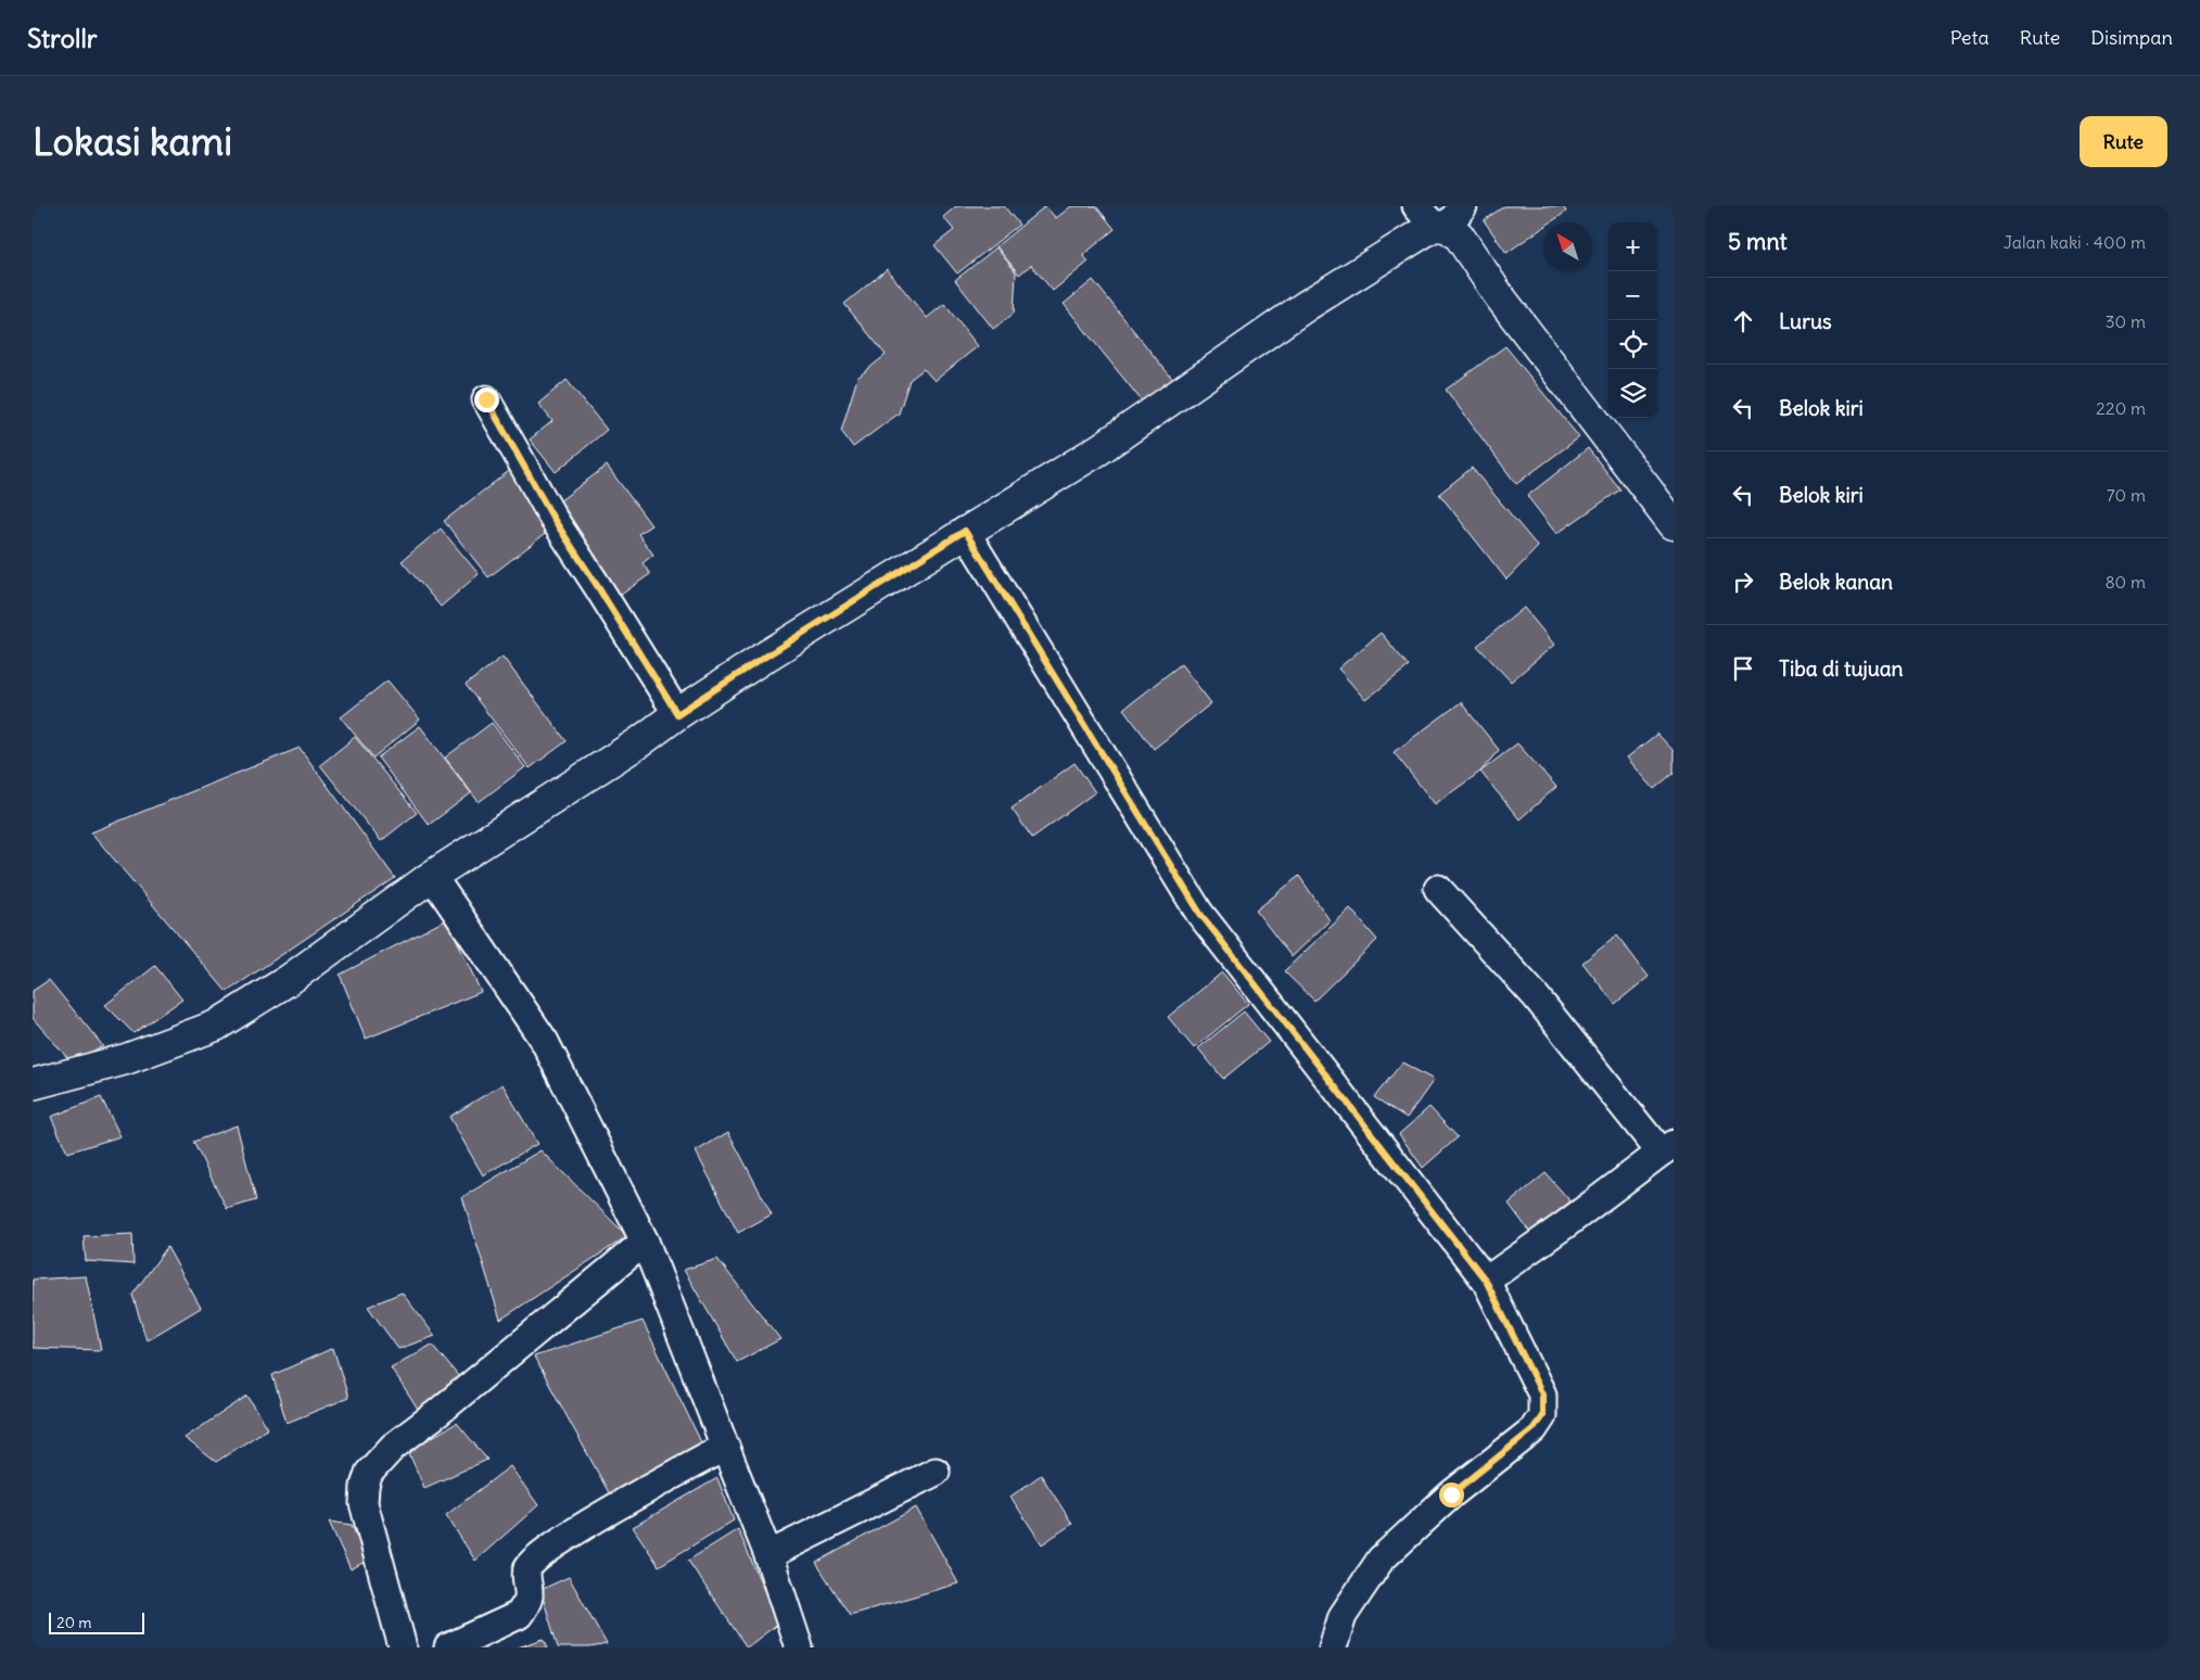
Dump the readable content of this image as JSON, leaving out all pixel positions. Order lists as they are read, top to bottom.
{
  "scale_bar": "20 m",
  "north": "top left",
  "page": {
    "header": "Strollr",
    "nav": ["Peta", "Rute", "Disimpan"],
    "buttons": "Rute",
    "title": "Lokasi kami",
    "heading": ["5 mnt", "Jalan kaki · 400 m"],
    "map_buttons": ["+", "−"],
    "list": [
      ["Lurus", "30 m"],
      ["Belok kiri", "220 m"],
      ["Belok kiri", "70 m"],
      ["Belok kanan", "80 m"],
      "Tiba di tujuan"
    ],
    "scale": "20 m"
  }
}
